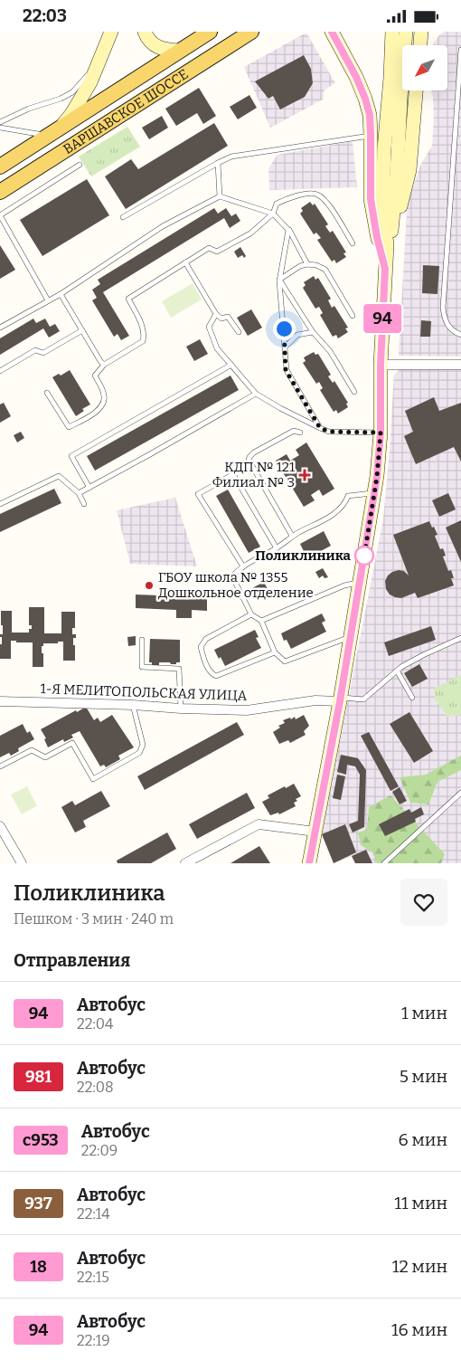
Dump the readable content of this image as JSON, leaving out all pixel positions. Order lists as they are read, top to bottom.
{
  "streets": {
    "main road": ["ВАРШАВСКОЕ ШОССЕ"],
    "street": ["1-Я МЕЛИТОПОЛЬСКАЯ УЛИЦА"]
  },
  "places": {
    "health": ["КДП № 121 Филиал № 3"],
    "other": ["Поликлиника", "ГБОУ школа № 1355 Дошкольное отделение"]
  },
  "lines": ["bus line 94"],
  "north": "bottom left",
  "page": {
    "status": "22:03",
    "on_map": "94",
    "heading": [
      ["Поликлиника", "Пешком · 3 мин · 240 m"],
      "Отправления"
    ],
    "list": [
      {
        "mark": "94",
        "name": "Автобус",
        "note": "22:04",
        "value": "1 мин"
      },
      {
        "mark": "981",
        "name": "Автобус",
        "note": "22:08",
        "value": "5 мин"
      },
      {
        "mark": "с953",
        "name": "Автобус",
        "note": "22:09",
        "value": "6 мин"
      },
      {
        "mark": "937",
        "name": "Автобус",
        "note": "22:14",
        "value": "11 мин"
      },
      {
        "mark": "18",
        "name": "Автобус",
        "note": "22:15",
        "value": "12 мин"
      },
      {
        "mark": "94",
        "name": "Автобус",
        "note": "22:19",
        "value": "16 мин"
      }
    ]
  }
}
